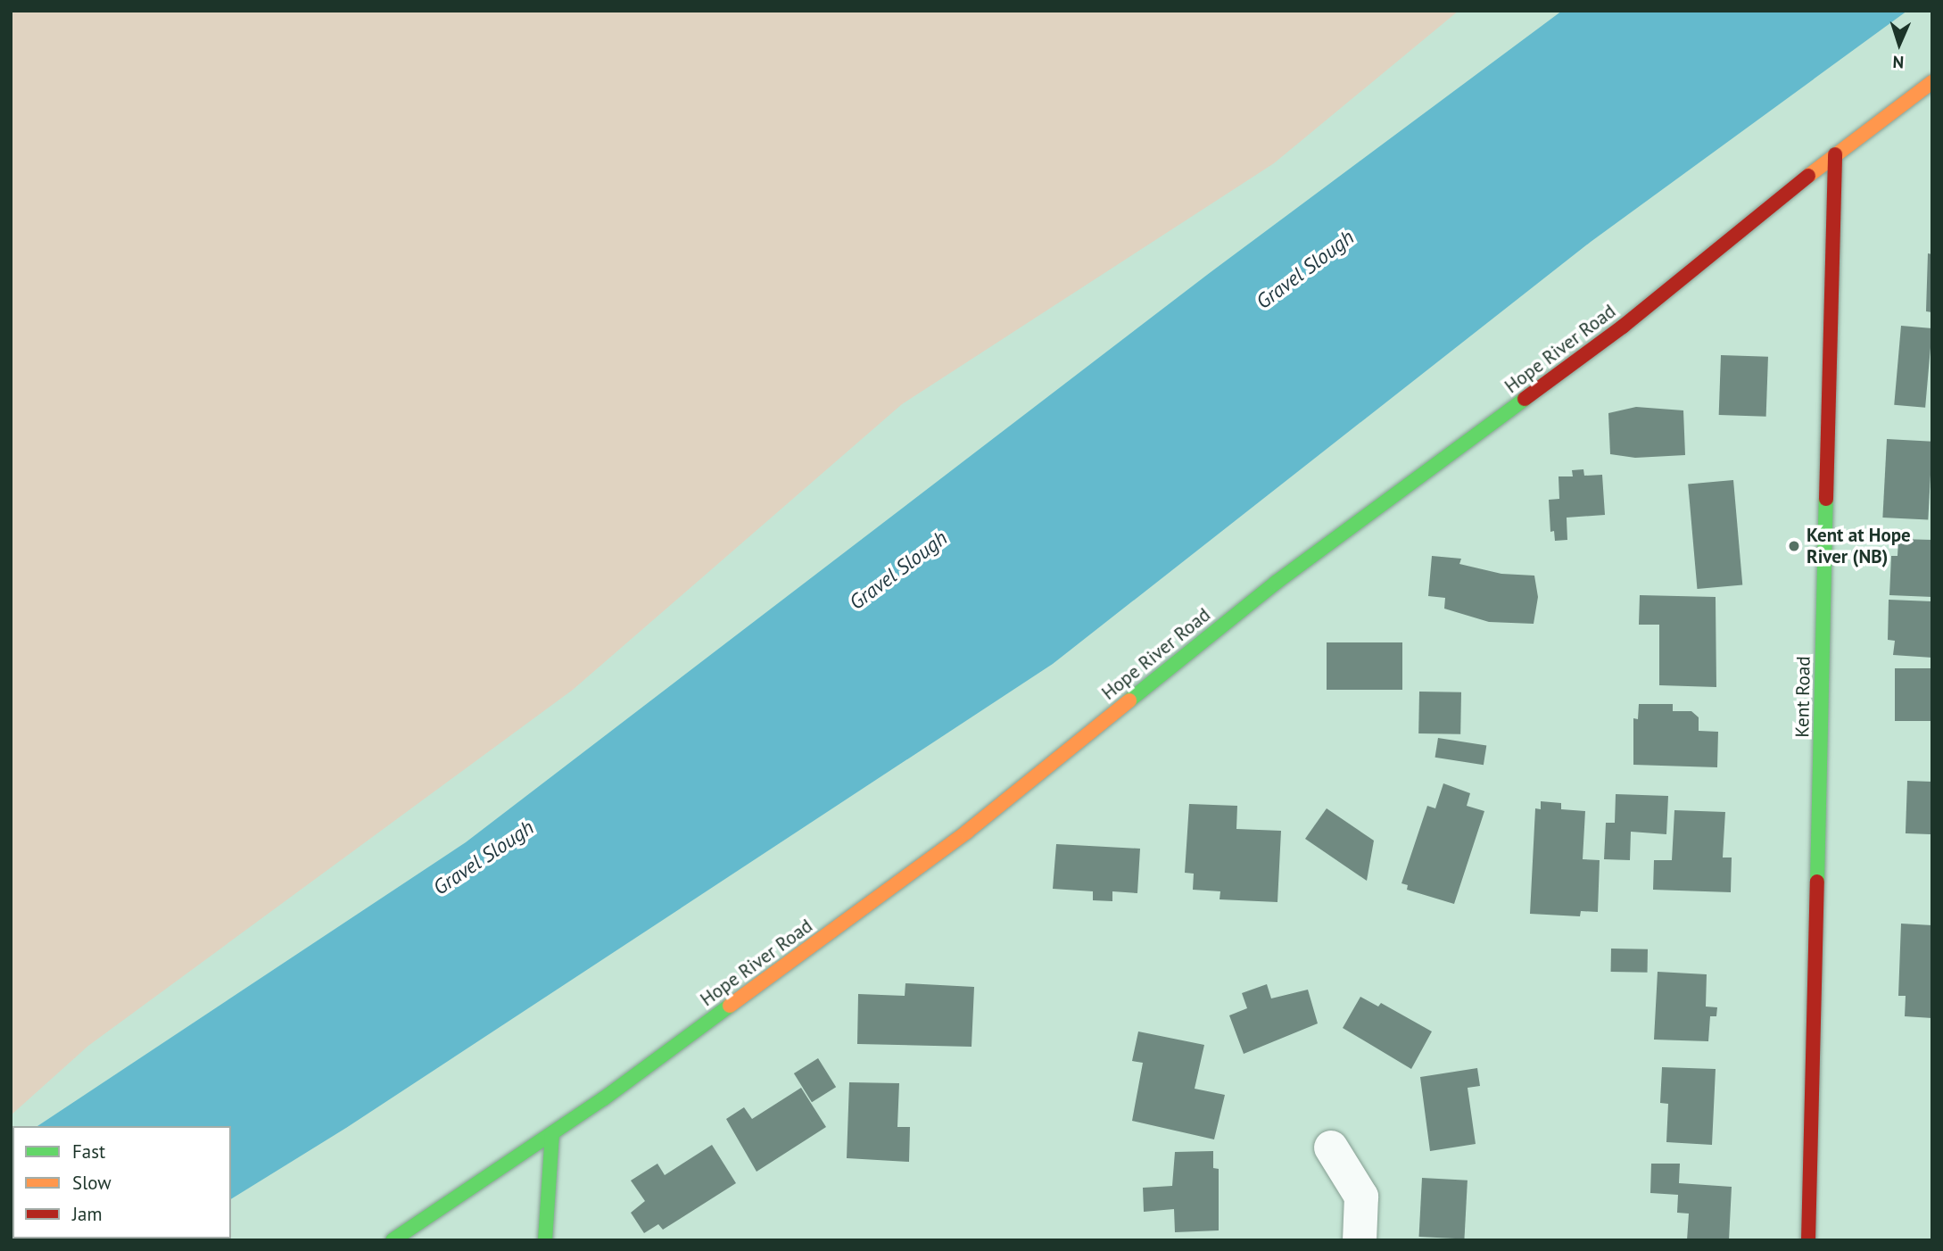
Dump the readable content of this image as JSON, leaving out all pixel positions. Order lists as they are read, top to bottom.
{
  "streets": {
    "street": ["Hope River Road", "Kent Road"]
  },
  "crossings": [
    ["Hope River Road", "Kent Road"]
  ],
  "water": ["Gravel Slough"],
  "places": ["Kent at Hope River (NB)"],
  "legend": ["Fast", "Slow", "Jam"],
  "north": "bottom"
}
